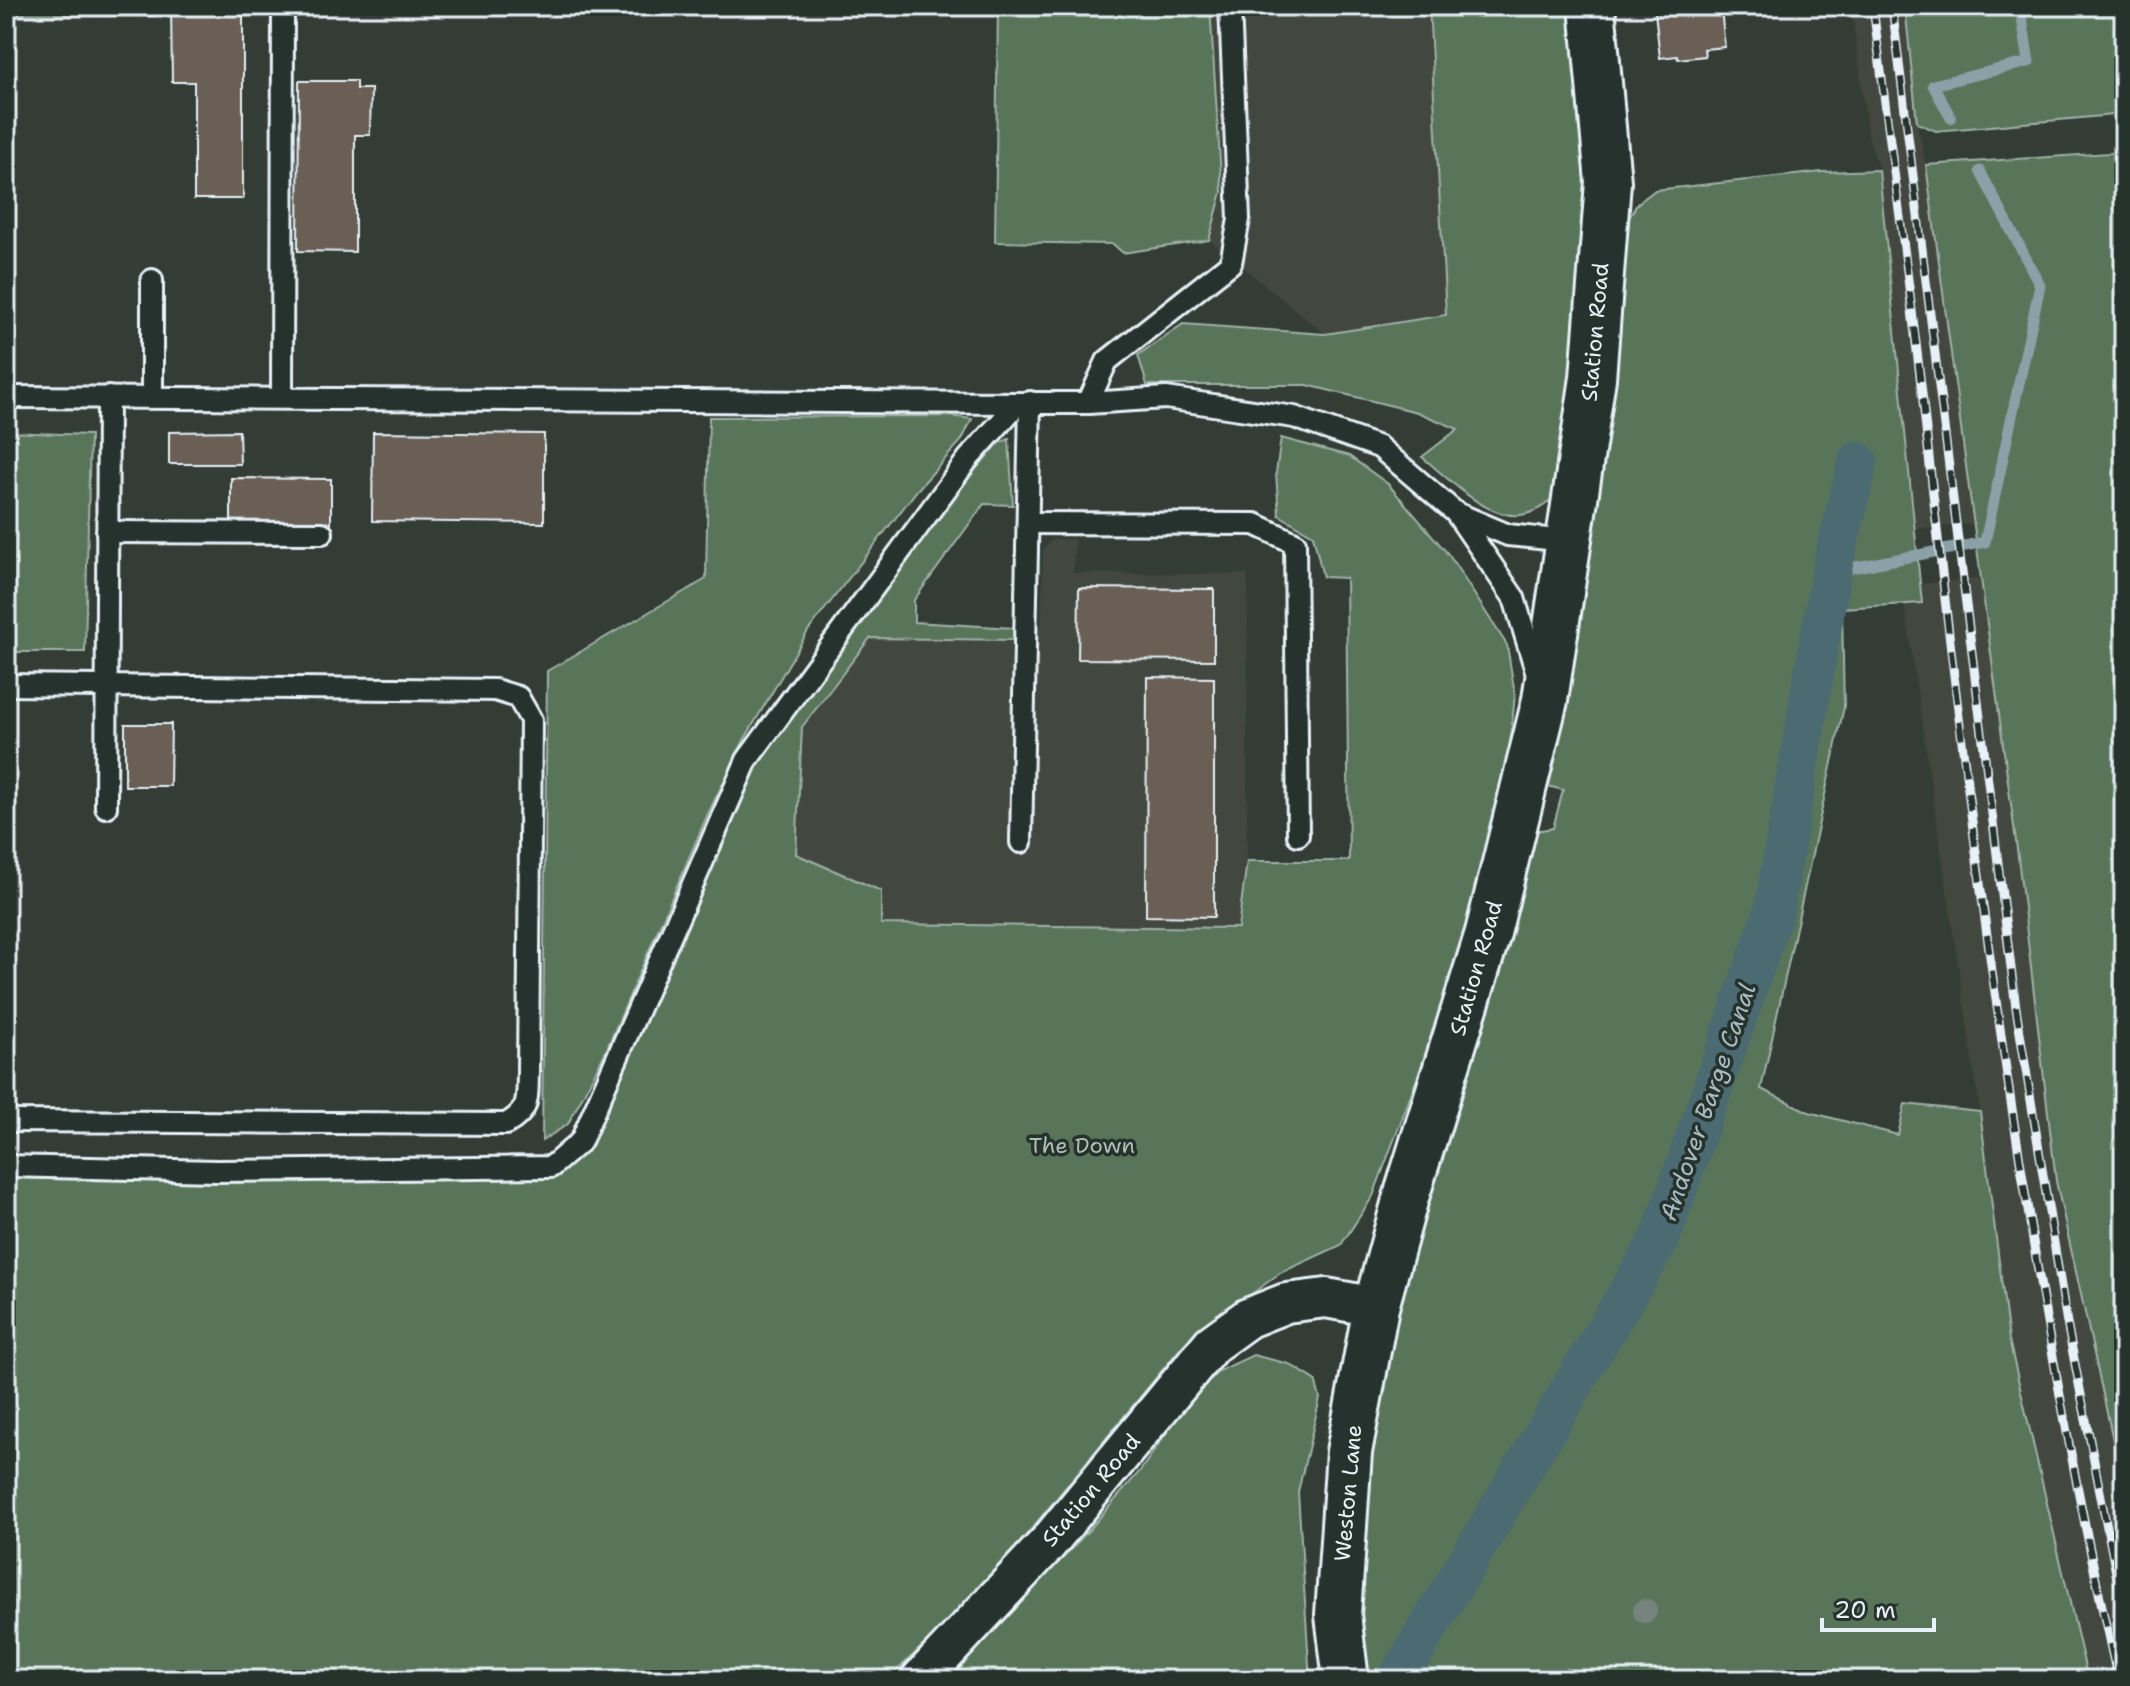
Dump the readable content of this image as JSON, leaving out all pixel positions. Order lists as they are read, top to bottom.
{
  "streets": {
    "street": ["Station Road", "Weston Lane"]
  },
  "crossings": [
    ["Station Road", "Weston Lane"]
  ],
  "water": ["Andover Barge Canal"],
  "parks": ["The Down"],
  "scale_bar": "20 m"
}
